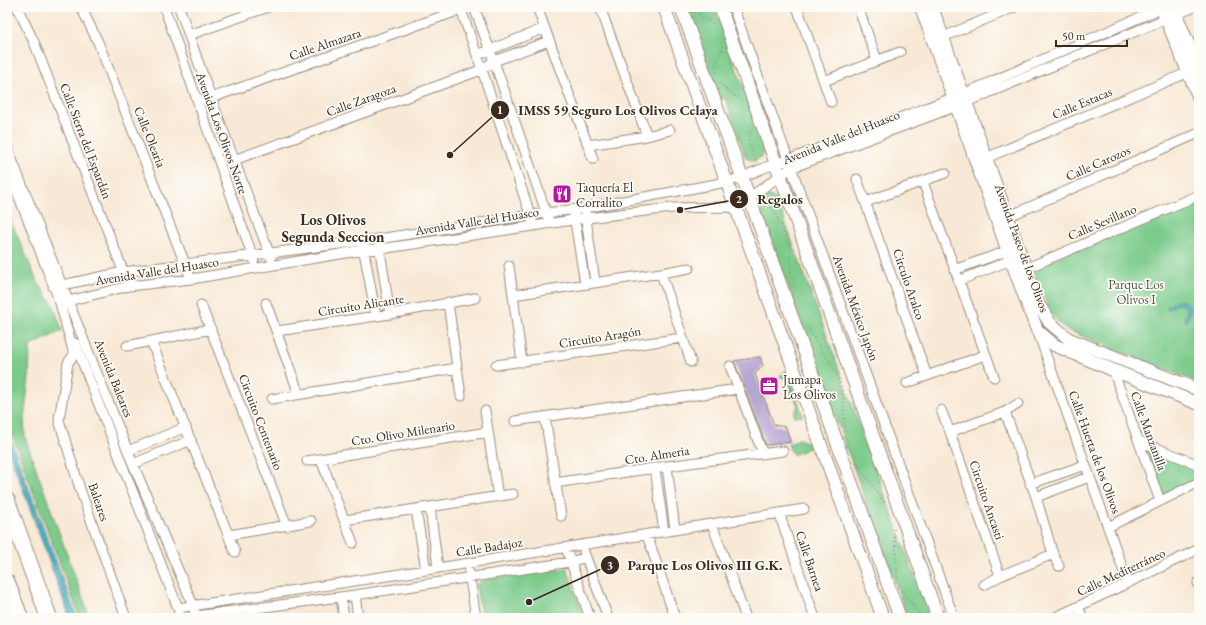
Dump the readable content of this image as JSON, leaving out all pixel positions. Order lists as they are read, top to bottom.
{
  "streets": {
    "street": [
      "Calle Almazara",
      "Calle Zaragoza",
      "Calle Estacas",
      "Avenida Los Olivos Norte",
      "Calle Olearia",
      "Avenida Valle del Huasco",
      "Calle Sierra del Espardán",
      "Calle Carozos",
      "Calle Sevillano",
      "Avenida Paseo de los Olivos",
      "Circulo Aralco",
      "Circuito Alicante",
      "Avenida México Japón",
      "Circuito Aragón",
      "Avenida Baleares",
      "Circuito Centenario",
      "Calle Manzanilla",
      "Cto. Olivo Milenario",
      "Calle Huerta de los Olivos",
      "Cto. Almeria",
      "Circuito Ancasti",
      "Baleares",
      "Calle Badajoz",
      "Calle Barnea",
      "Calle Mediterráneo"
    ]
  },
  "crossings": [
    ["Calle Almazara", "Avenida Los Olivos Norte"],
    ["Calle Zaragoza", "Avenida Los Olivos Norte"],
    ["Calle Estacas", "Avenida Paseo de los Olivos"],
    ["Avenida Los Olivos Norte", "Avenida Valle del Huasco"],
    ["Calle Olearia", "Avenida Valle del Huasco"],
    ["Avenida Valle del Huasco", "Calle Sierra del Espardán"],
    ["Avenida Valle del Huasco", "Avenida Paseo de los Olivos"],
    ["Avenida Valle del Huasco", "Avenida México Japón"],
    ["Avenida Valle del Huasco", "Avenida Baleares"],
    ["Avenida Valle del Huasco", "Baleares"],
    ["Calle Carozos", "Avenida Paseo de los Olivos"],
    ["Calle Sevillano", "Avenida Paseo de los Olivos"],
    ["Avenida Paseo de los Olivos", "Calle Manzanilla"],
    ["Avenida Paseo de los Olivos", "Calle Huerta de los Olivos"],
    ["Avenida Baleares", "Baleares"],
    ["Avenida Baleares", "Calle Badajoz"],
    ["Calle Huerta de los Olivos", "Calle Mediterráneo"],
    ["Calle Badajoz", "Calle Barnea"]
  ],
  "districts": ["Los Olivos Segunda Seccion"],
  "parks": ["Parque Los Olivos I"],
  "places": {
    "other": ["IMSS 59 Seguro Los Olivos Celaya", "Regalos", "Parque Los Olivos III G.K."],
    "restaurant": ["Taquería El Corralito"],
    "office": ["Jumapa Los Olivos"]
  },
  "scale_bar": "50 m"
}
